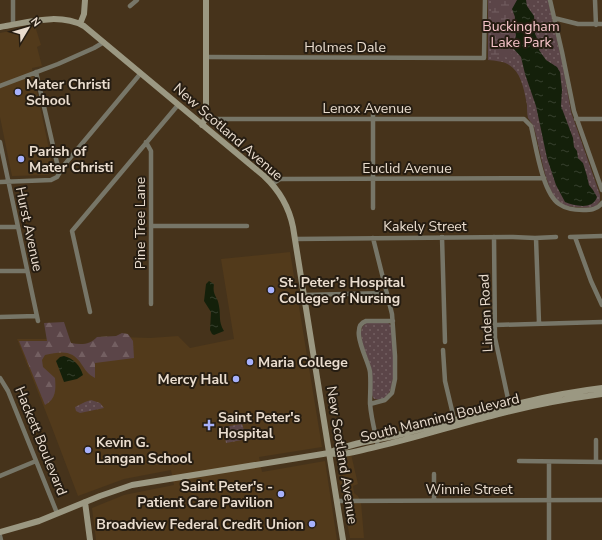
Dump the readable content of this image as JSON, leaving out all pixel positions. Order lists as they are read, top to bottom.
{
  "streets": {
    "street": [
      "Holmes Dale",
      "Lenox Avenue",
      "New Scotland Avenue",
      "Euclid Avenue",
      "Pine Tree Lane",
      "Kakely Street",
      "Hurst Avenue",
      "Linden Road",
      "South Manning Boulevard",
      "Hackett Boulevard",
      "Winnie Street"
    ]
  },
  "crossings": [
    ["Lenox Avenue", "New Scotland Avenue"],
    ["Lenox Avenue", "Euclid Avenue"],
    ["New Scotland Avenue", "Euclid Avenue"],
    ["New Scotland Avenue", "Kakely Street"],
    ["New Scotland Avenue", "South Manning Boulevard"],
    ["New Scotland Avenue", "Winnie Street"],
    ["Kakely Street", "Linden Road"],
    ["Linden Road", "South Manning Boulevard"],
    ["South Manning Boulevard", "Hackett Boulevard"]
  ],
  "parks": ["Buckingham Lake Park"],
  "places": {
    "other": [
      "Mater Christi School",
      "Parish of Mater Christi",
      "St. Peter’s Hospital College of Nursing",
      "Maria College",
      "Mercy Hall",
      "Kevin G. Langan School",
      "Saint Peter's - Patient Care Pavilion",
      "Broadview Federal Credit Union"
    ],
    "health": ["Saint Peter's Hospital"]
  },
  "north": "top right"
}
